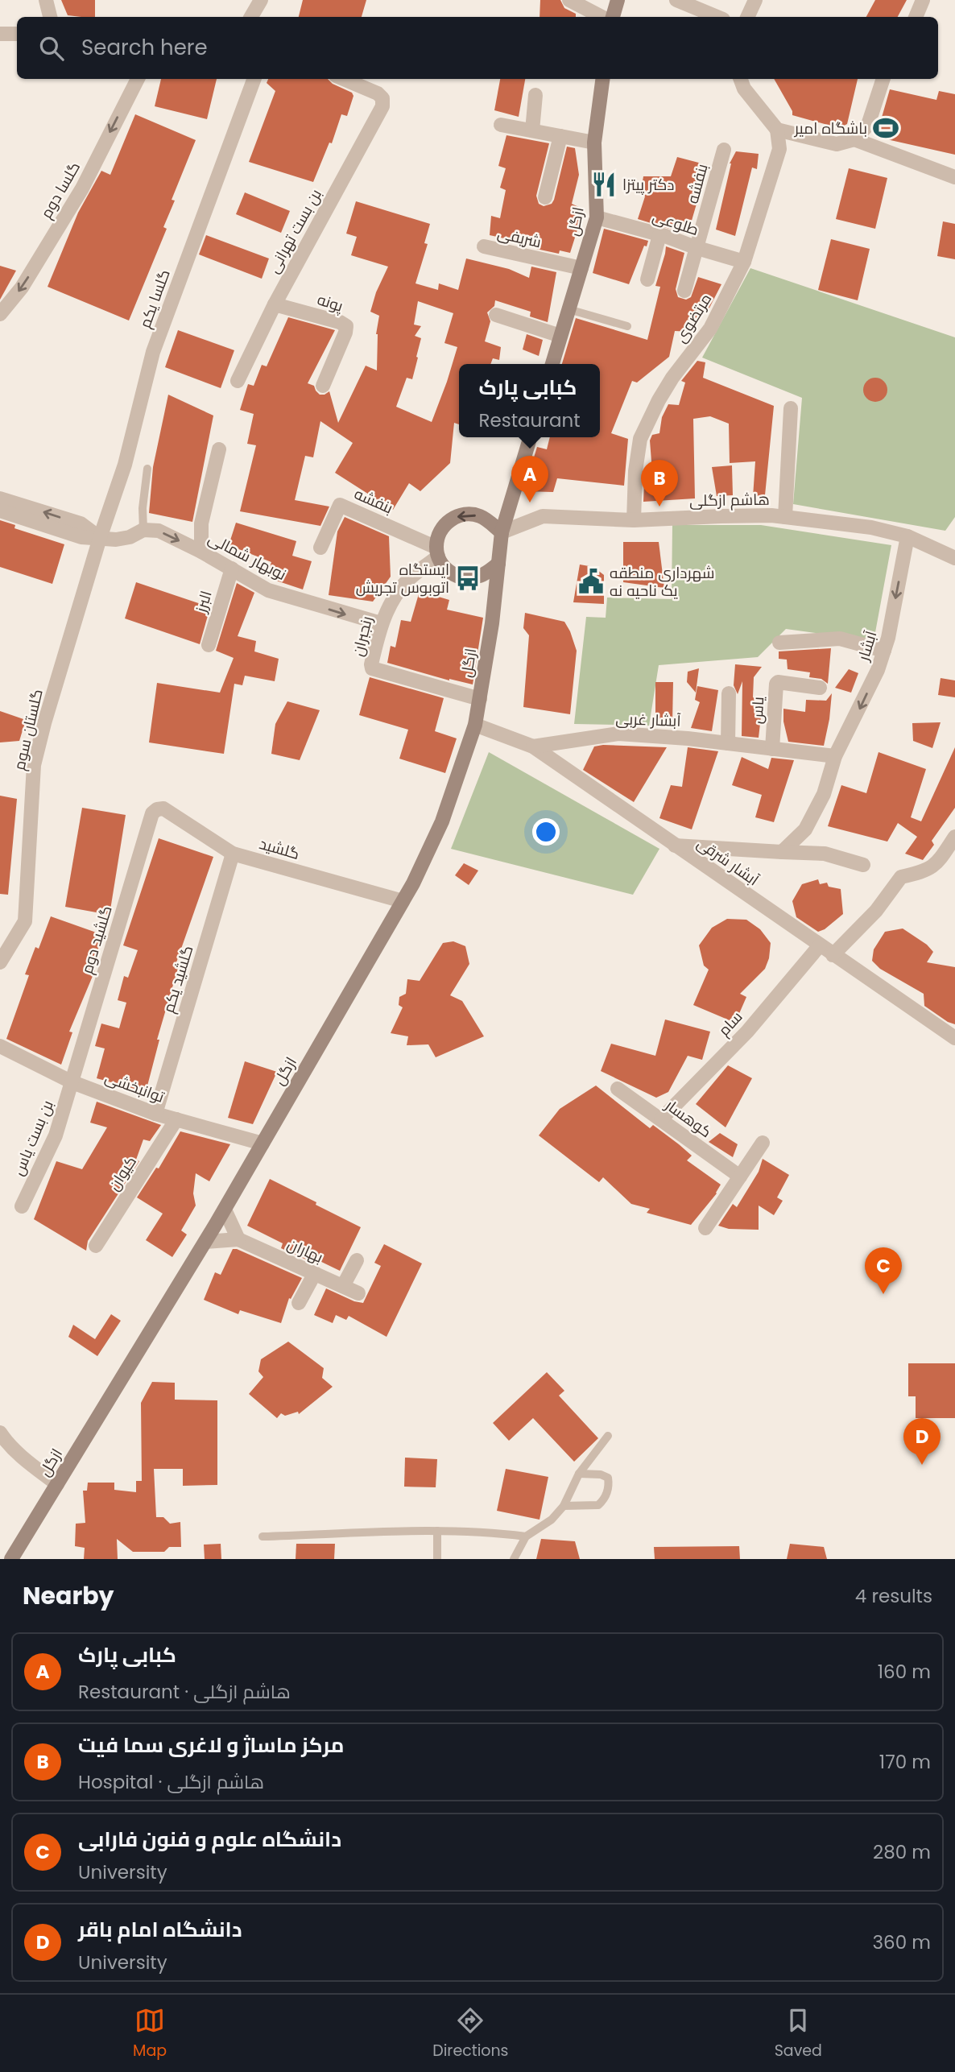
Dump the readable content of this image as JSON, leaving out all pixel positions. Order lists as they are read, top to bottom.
{
  "streets": {
    "main road": ["ازگل"],
    "street": [
      "بنفشه",
      "گلسا دوم",
      "طلوعی",
      "بن بست تهرانی",
      "شریفی",
      "گلسا يكم",
      "پونه",
      "مرتضوی",
      "هاشم ازگلی",
      "نوبهار شمالی",
      "البرز",
      "رنجبران",
      "آبشار",
      "یاس",
      "آبشار غربی",
      "گلستان سوم",
      "گلشید",
      "آبشار شرقی",
      "گلشيد دوم",
      "گلشيد يكم",
      "سام",
      "توانبخشی",
      "کوهسار",
      "بن بست یاس",
      "کیوان",
      "بهاران"
    ]
  },
  "crossings": [
    ["بنفشه", "ازگل"],
    ["بنفشه", "طلوعی"],
    ["بنفشه", "هاشم ازگلی"],
    ["بنفشه", "رنجبران"],
    ["ازگل", "طلوعی"],
    ["ازگل", "شریفی"],
    ["ازگل", "هاشم ازگلی"],
    ["ازگل", "رنجبران"],
    ["ازگل", "گلشید"],
    ["ازگل", "آبشار شرقی"],
    ["ازگل", "توانبخشی"],
    ["طلوعی", "مرتضوی"],
    ["بن بست تهرانی", "پونه"],
    ["گلسا يكم", "گلستان سوم"],
    ["مرتضوی", "هاشم ازگلی"],
    ["هاشم ازگلی", "رنجبران"],
    ["هاشم ازگلی", "آبشار"],
    ["نوبهار شمالی", "البرز"],
    ["نوبهار شمالی", "رنجبران"],
    ["یاس", "آبشار غربی"],
    ["آبشار غربی", "آبشار شرقی"],
    ["گلشید", "گلشيد دوم"],
    ["گلشید", "گلشيد يكم"],
    ["آبشار شرقی", "سام"],
    ["گلشيد دوم", "توانبخشی"],
    ["گلشيد دوم", "بن بست یاس"],
    ["گلشيد يكم", "توانبخشی"],
    ["سام", "کوهسار"],
    ["توانبخشی", "بن بست یاس"],
    ["توانبخشی", "کیوان"]
  ],
  "one_way": ["گلسا دوم", "نوبهار شمالی", "آبشار"],
  "places": {
    "sports": ["باشگاه امیر"],
    "restaurant": ["دکتر پیتزا"],
    "bus stop": ["ایستگاه اتوبوس تجریش"],
    "public building": ["شهرداری منطقه یک ناحیه نه"]
  },
  "page": {
    "search": "Search here",
    "popup": ["کبابی پارک", "Restaurant"],
    "pins": [
      "A",
      "B",
      "C",
      "D"
    ],
    "heading": ["Nearby", "4 results"],
    "list": [
      {
        "mark": "A",
        "name": "کبابی پارک",
        "note": "Restaurant · هاشم ازگلی",
        "value": "160 m"
      },
      {
        "mark": "B",
        "name": "مرکز ماساژ و لاغری سما فیت",
        "note": "Hospital · هاشم ازگلی",
        "value": "170 m"
      },
      {
        "mark": "C",
        "name": "دانشگاه علوم و فنون فارابی",
        "note": "University",
        "value": "280 m"
      },
      {
        "mark": "D",
        "name": "دانشگاه امام باقر",
        "note": "University",
        "value": "360 m"
      }
    ],
    "nav": ["Map", "Directions", "Saved"]
  }
}
